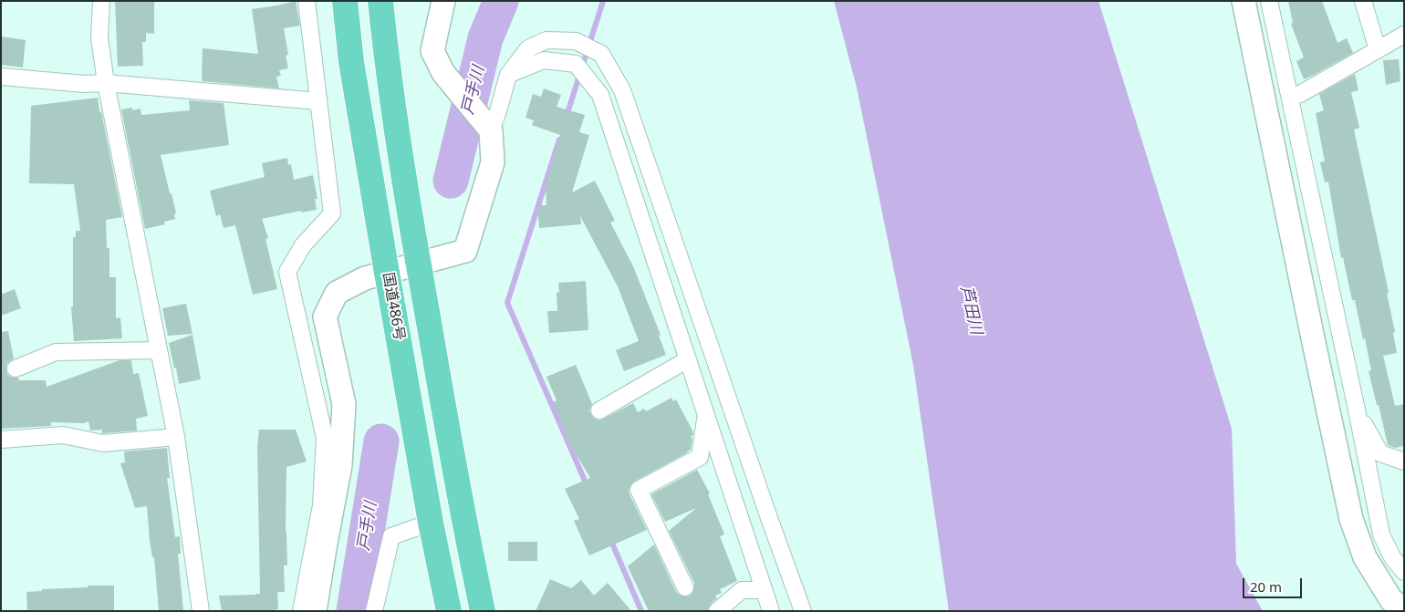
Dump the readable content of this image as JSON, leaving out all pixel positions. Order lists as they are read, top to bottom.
{
  "streets": {
    "highway": ["国道486号"]
  },
  "water": ["戸手川", "芦田川"],
  "scale_bar": "20 m"
}
